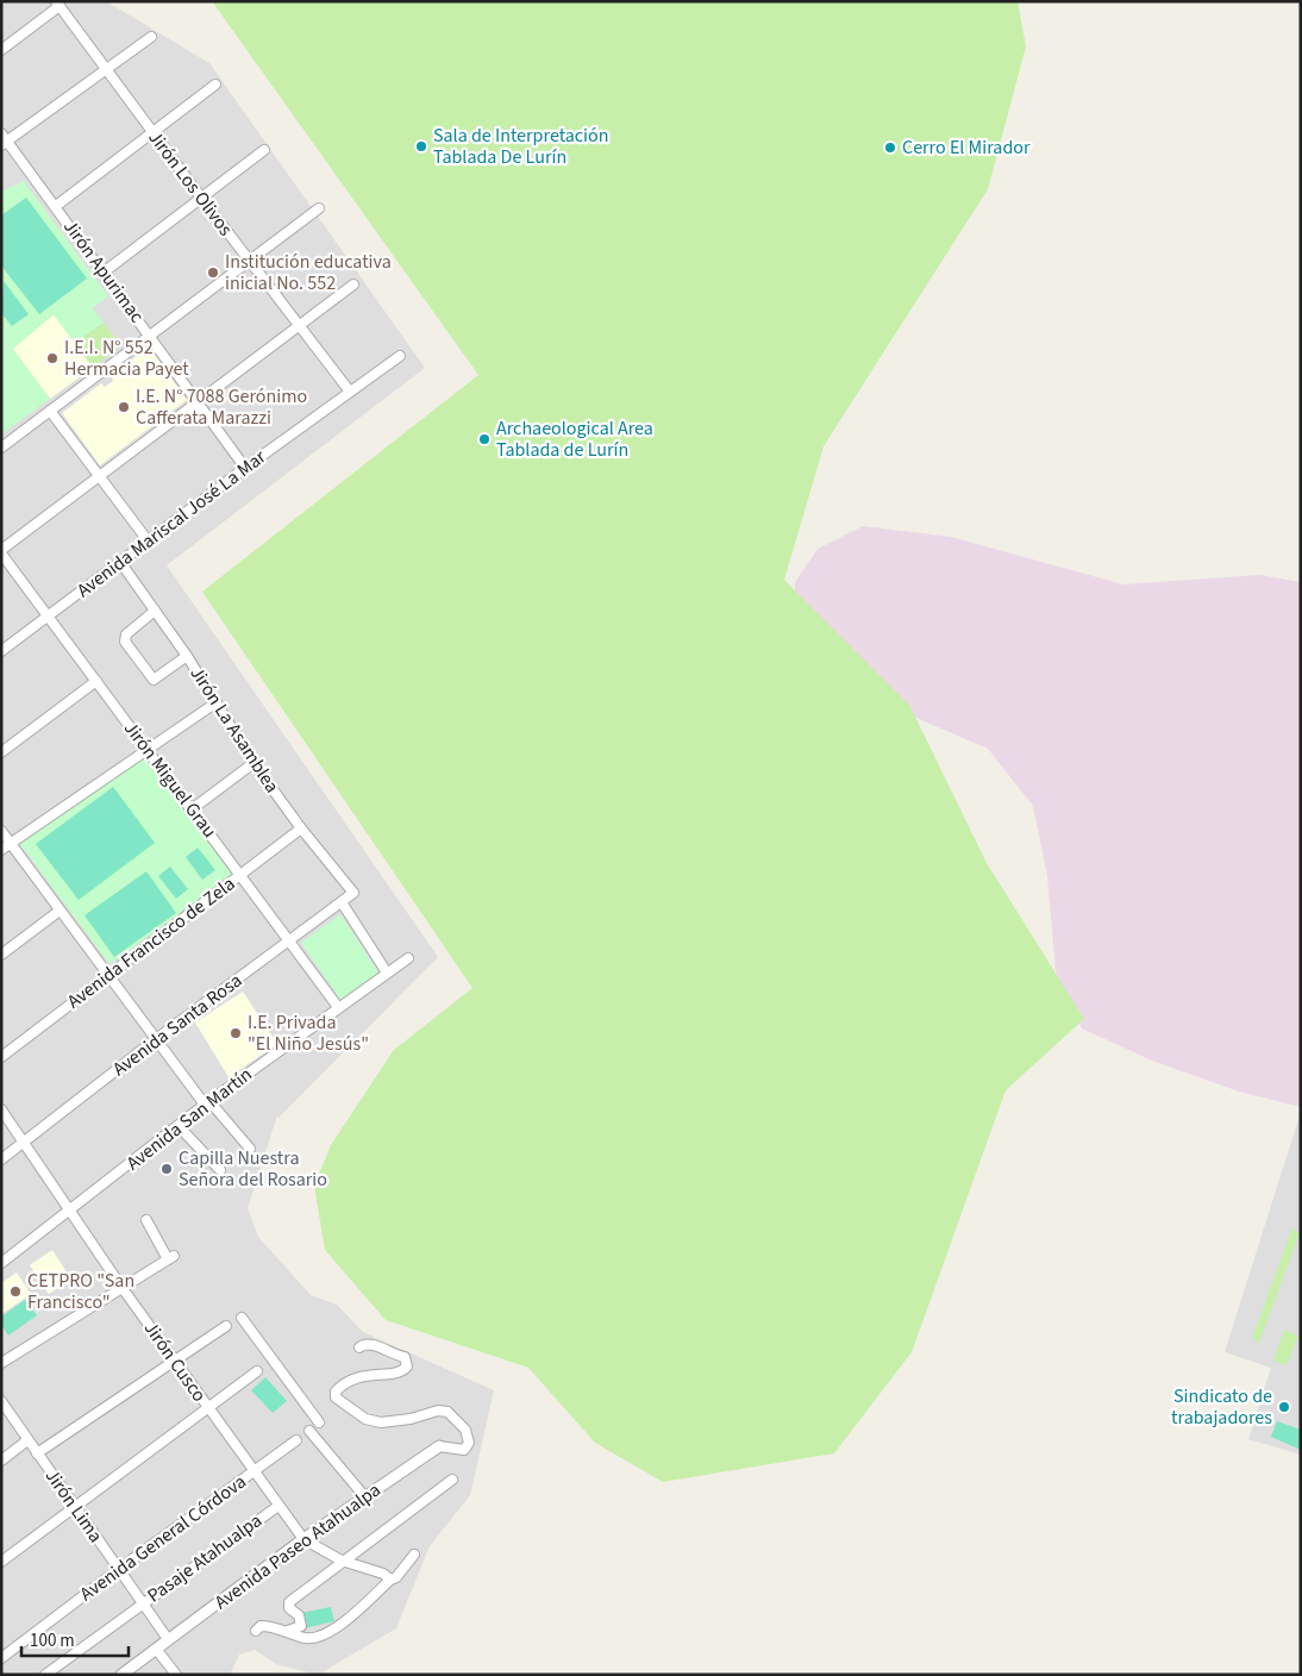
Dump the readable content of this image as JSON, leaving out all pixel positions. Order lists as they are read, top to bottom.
{
  "streets": {
    "street": [
      "Jirón Los Olivos",
      "Jirón Apurimac",
      "Avenida Mariscal José La Mar",
      "Jirón La Asamblea",
      "Jirón Miguel Grau",
      "Avenida Francisco de Zela",
      "Avenida Santa Rosa",
      "Avenida San Martín",
      "Jirón Cusco",
      "Jirón Lima",
      "Avenida General Córdova",
      "Avenida Paseo Atahualpa",
      "Pasaje Atahualpa"
    ]
  },
  "crossings": [
    ["Jirón Los Olivos", "Avenida Mariscal José La Mar"],
    ["Jirón Apurimac", "Avenida Mariscal José La Mar"],
    ["Avenida Mariscal José La Mar", "Jirón La Asamblea"],
    ["Avenida Mariscal José La Mar", "Jirón Miguel Grau"],
    ["Jirón La Asamblea", "Avenida Francisco de Zela"],
    ["Jirón La Asamblea", "Avenida Santa Rosa"],
    ["Jirón Miguel Grau", "Avenida Francisco de Zela"],
    ["Jirón Miguel Grau", "Avenida Santa Rosa"],
    ["Jirón Miguel Grau", "Avenida San Martín"],
    ["Avenida Santa Rosa", "Jirón Cusco"],
    ["Avenida San Martín", "Jirón Cusco"],
    ["Jirón Cusco", "Avenida General Córdova"],
    ["Jirón Cusco", "Avenida Paseo Atahualpa"],
    ["Jirón Cusco", "Pasaje Atahualpa"],
    ["Jirón Lima", "Avenida General Córdova"],
    ["Jirón Lima", "Avenida Paseo Atahualpa"],
    ["Jirón Lima", "Pasaje Atahualpa"]
  ],
  "places": [
    "Sala de Interpretación Tablada De Lurín",
    "Cerro El Mirador",
    "Institución educativa inicial No. 552",
    "I.E.I. N° 552 Hermacia Payet",
    "I.E. N° 7088 Gerónimo Cafferata Marazzi",
    "Archaeological Area Tablada de Lurín",
    "I.E. Privada \"El Niño Jesús\"",
    "Capilla Nuestra Señora del Rosario",
    "CETPRO \"San Francisco\"",
    "Sindicato de trabajadores"
  ],
  "scale_bar": "100 m"
}
